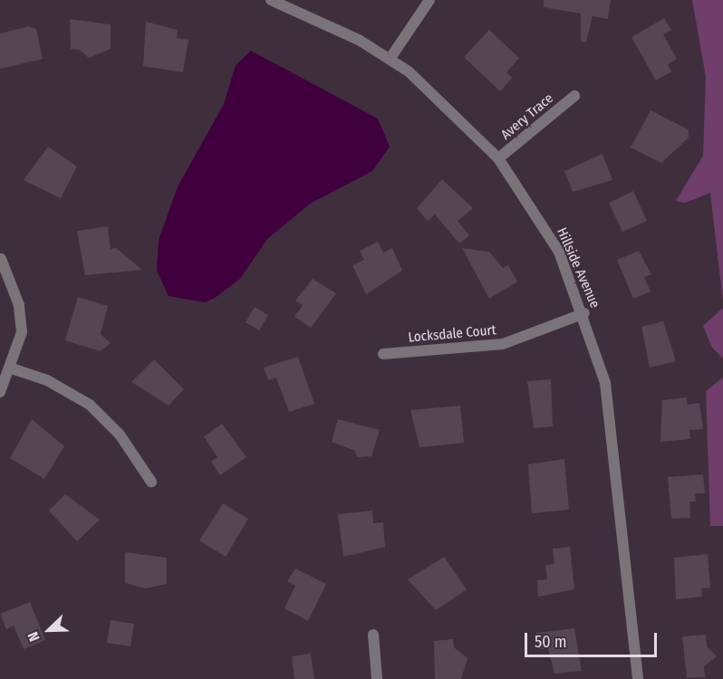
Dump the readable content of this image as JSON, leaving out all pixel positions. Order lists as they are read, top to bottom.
{
  "streets": {
    "street": ["Avery Trace", "Hillside Avenue", "Locksdale Court"]
  },
  "crossings": [
    ["Avery Trace", "Hillside Avenue"],
    ["Hillside Avenue", "Locksdale Court"]
  ],
  "scale_bar": "50 m",
  "north": "bottom left"
}
